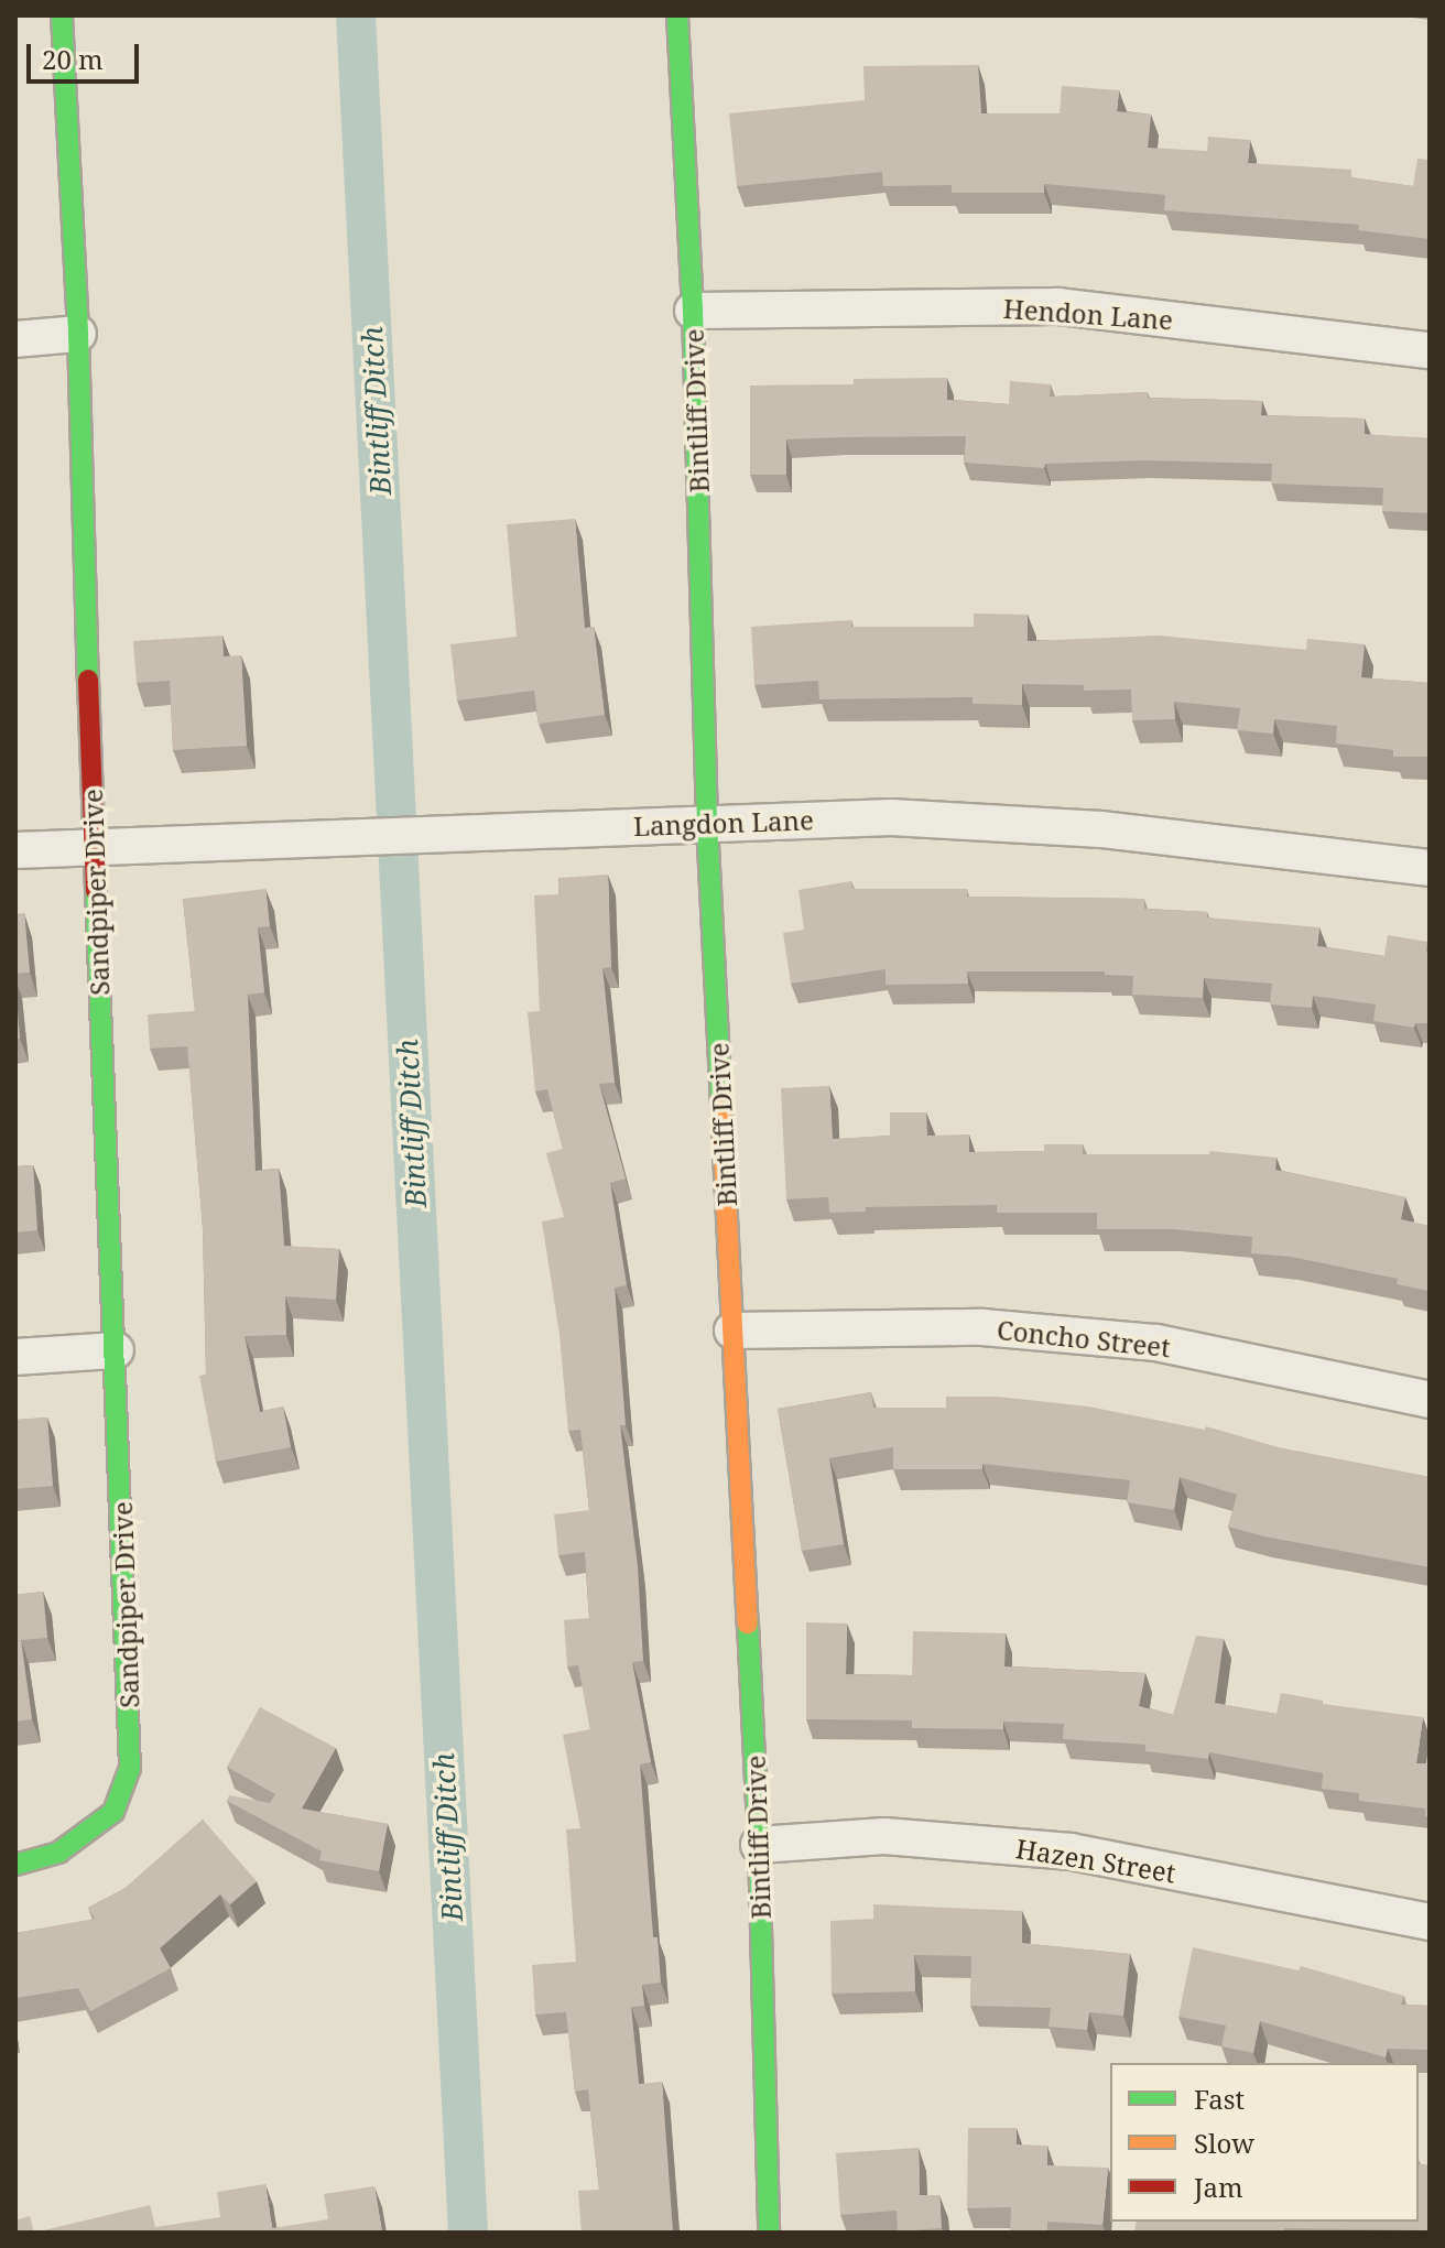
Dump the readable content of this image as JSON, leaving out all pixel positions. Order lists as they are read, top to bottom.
{
  "streets": {
    "street": [
      "Hendon Lane",
      "Bintliff Drive",
      "Langdon Lane",
      "Sandpiper Drive",
      "Concho Street",
      "Hazen Street"
    ]
  },
  "crossings": [
    ["Hendon Lane", "Bintliff Drive"],
    ["Bintliff Drive", "Langdon Lane"],
    ["Bintliff Drive", "Concho Street"],
    ["Bintliff Drive", "Hazen Street"],
    ["Langdon Lane", "Sandpiper Drive"]
  ],
  "water": ["Bintliff Ditch"],
  "legend": ["Fast", "Slow", "Jam"],
  "scale_bar": "20 m"
}
